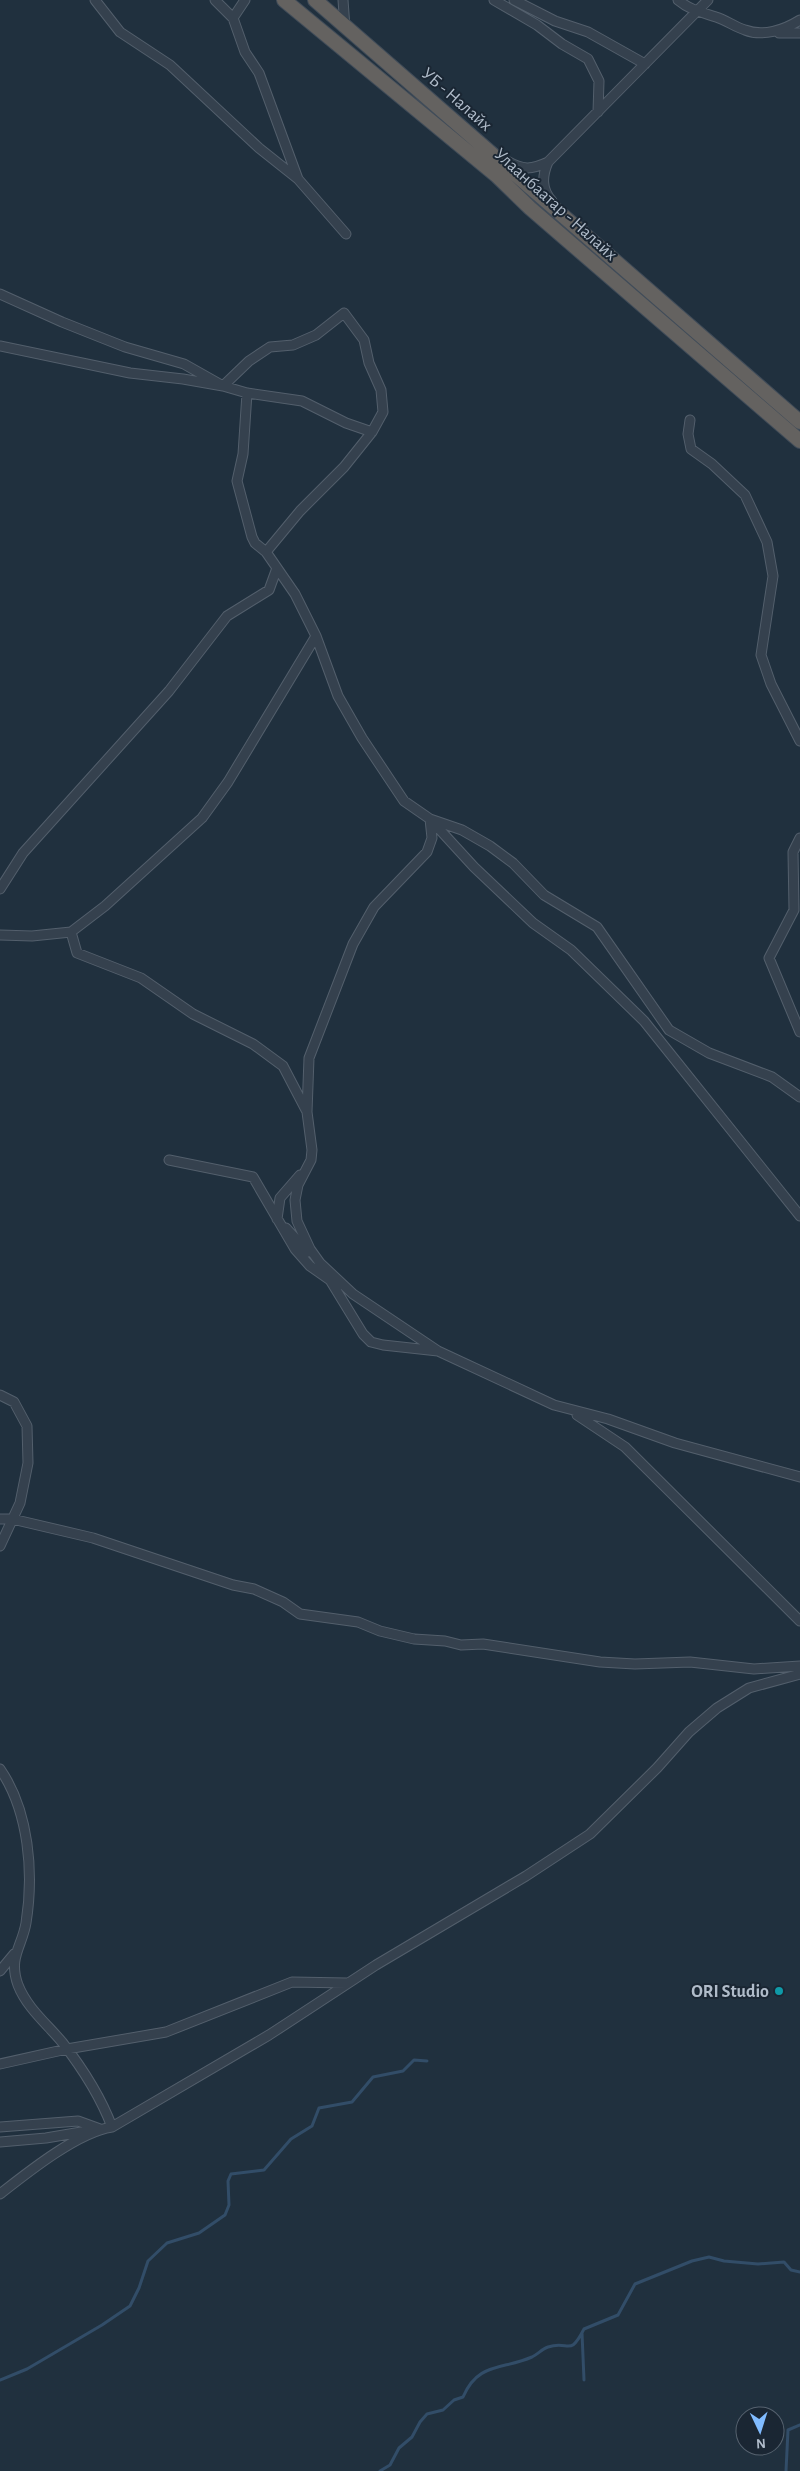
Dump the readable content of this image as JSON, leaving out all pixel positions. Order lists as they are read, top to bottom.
{
  "streets": {
    "highway": ["УБ - Налайх", "Улаанбаатар - Налайх"]
  },
  "places": ["ORI Studio"],
  "north": "bottom"
}
